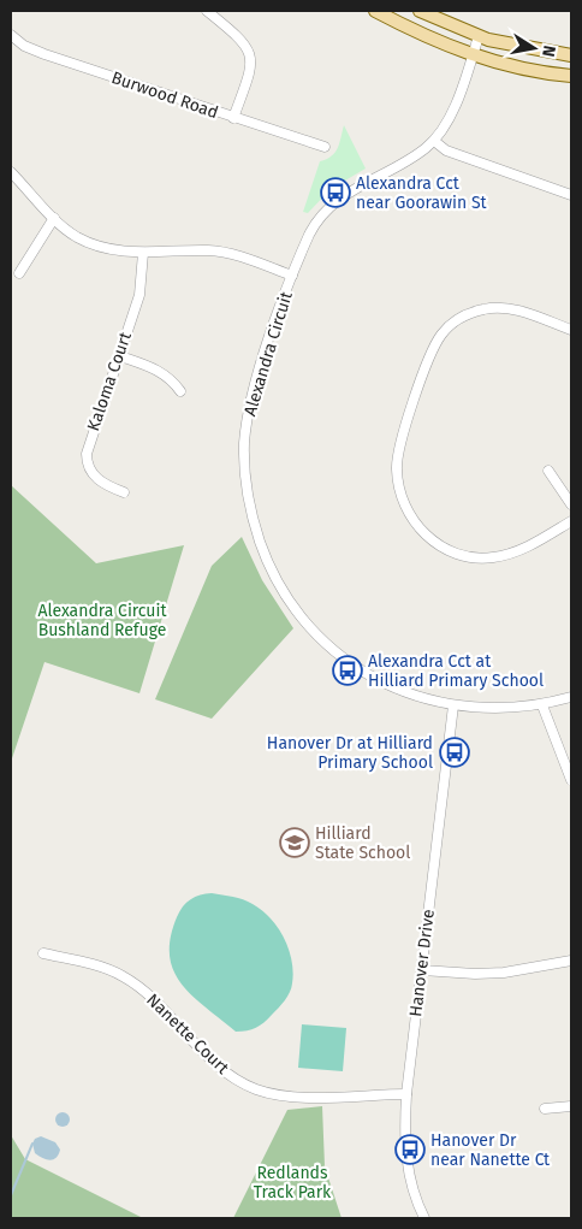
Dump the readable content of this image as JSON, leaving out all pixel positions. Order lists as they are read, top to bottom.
{
  "streets": {
    "street": [
      "Burwood Road",
      "Alexandra Circuit",
      "Kaloma Court",
      "Hanover Drive",
      "Nanette Court"
    ]
  },
  "crossings": [
    ["Alexandra Circuit", "Hanover Drive"],
    ["Hanover Drive", "Nanette Court"]
  ],
  "parks": ["Alexandra Circuit Bushland Refuge", "Redlands Track Park"],
  "places": {
    "bus stop": [
      "Alexandra Cct near Goorawin St",
      "Alexandra Cct at Hilliard Primary School",
      "Hanover Dr at Hilliard Primary School",
      "Hanover Dr near Nanette Ct"
    ],
    "school or university": ["Hilliard State School"]
  },
  "north": "right"
}
